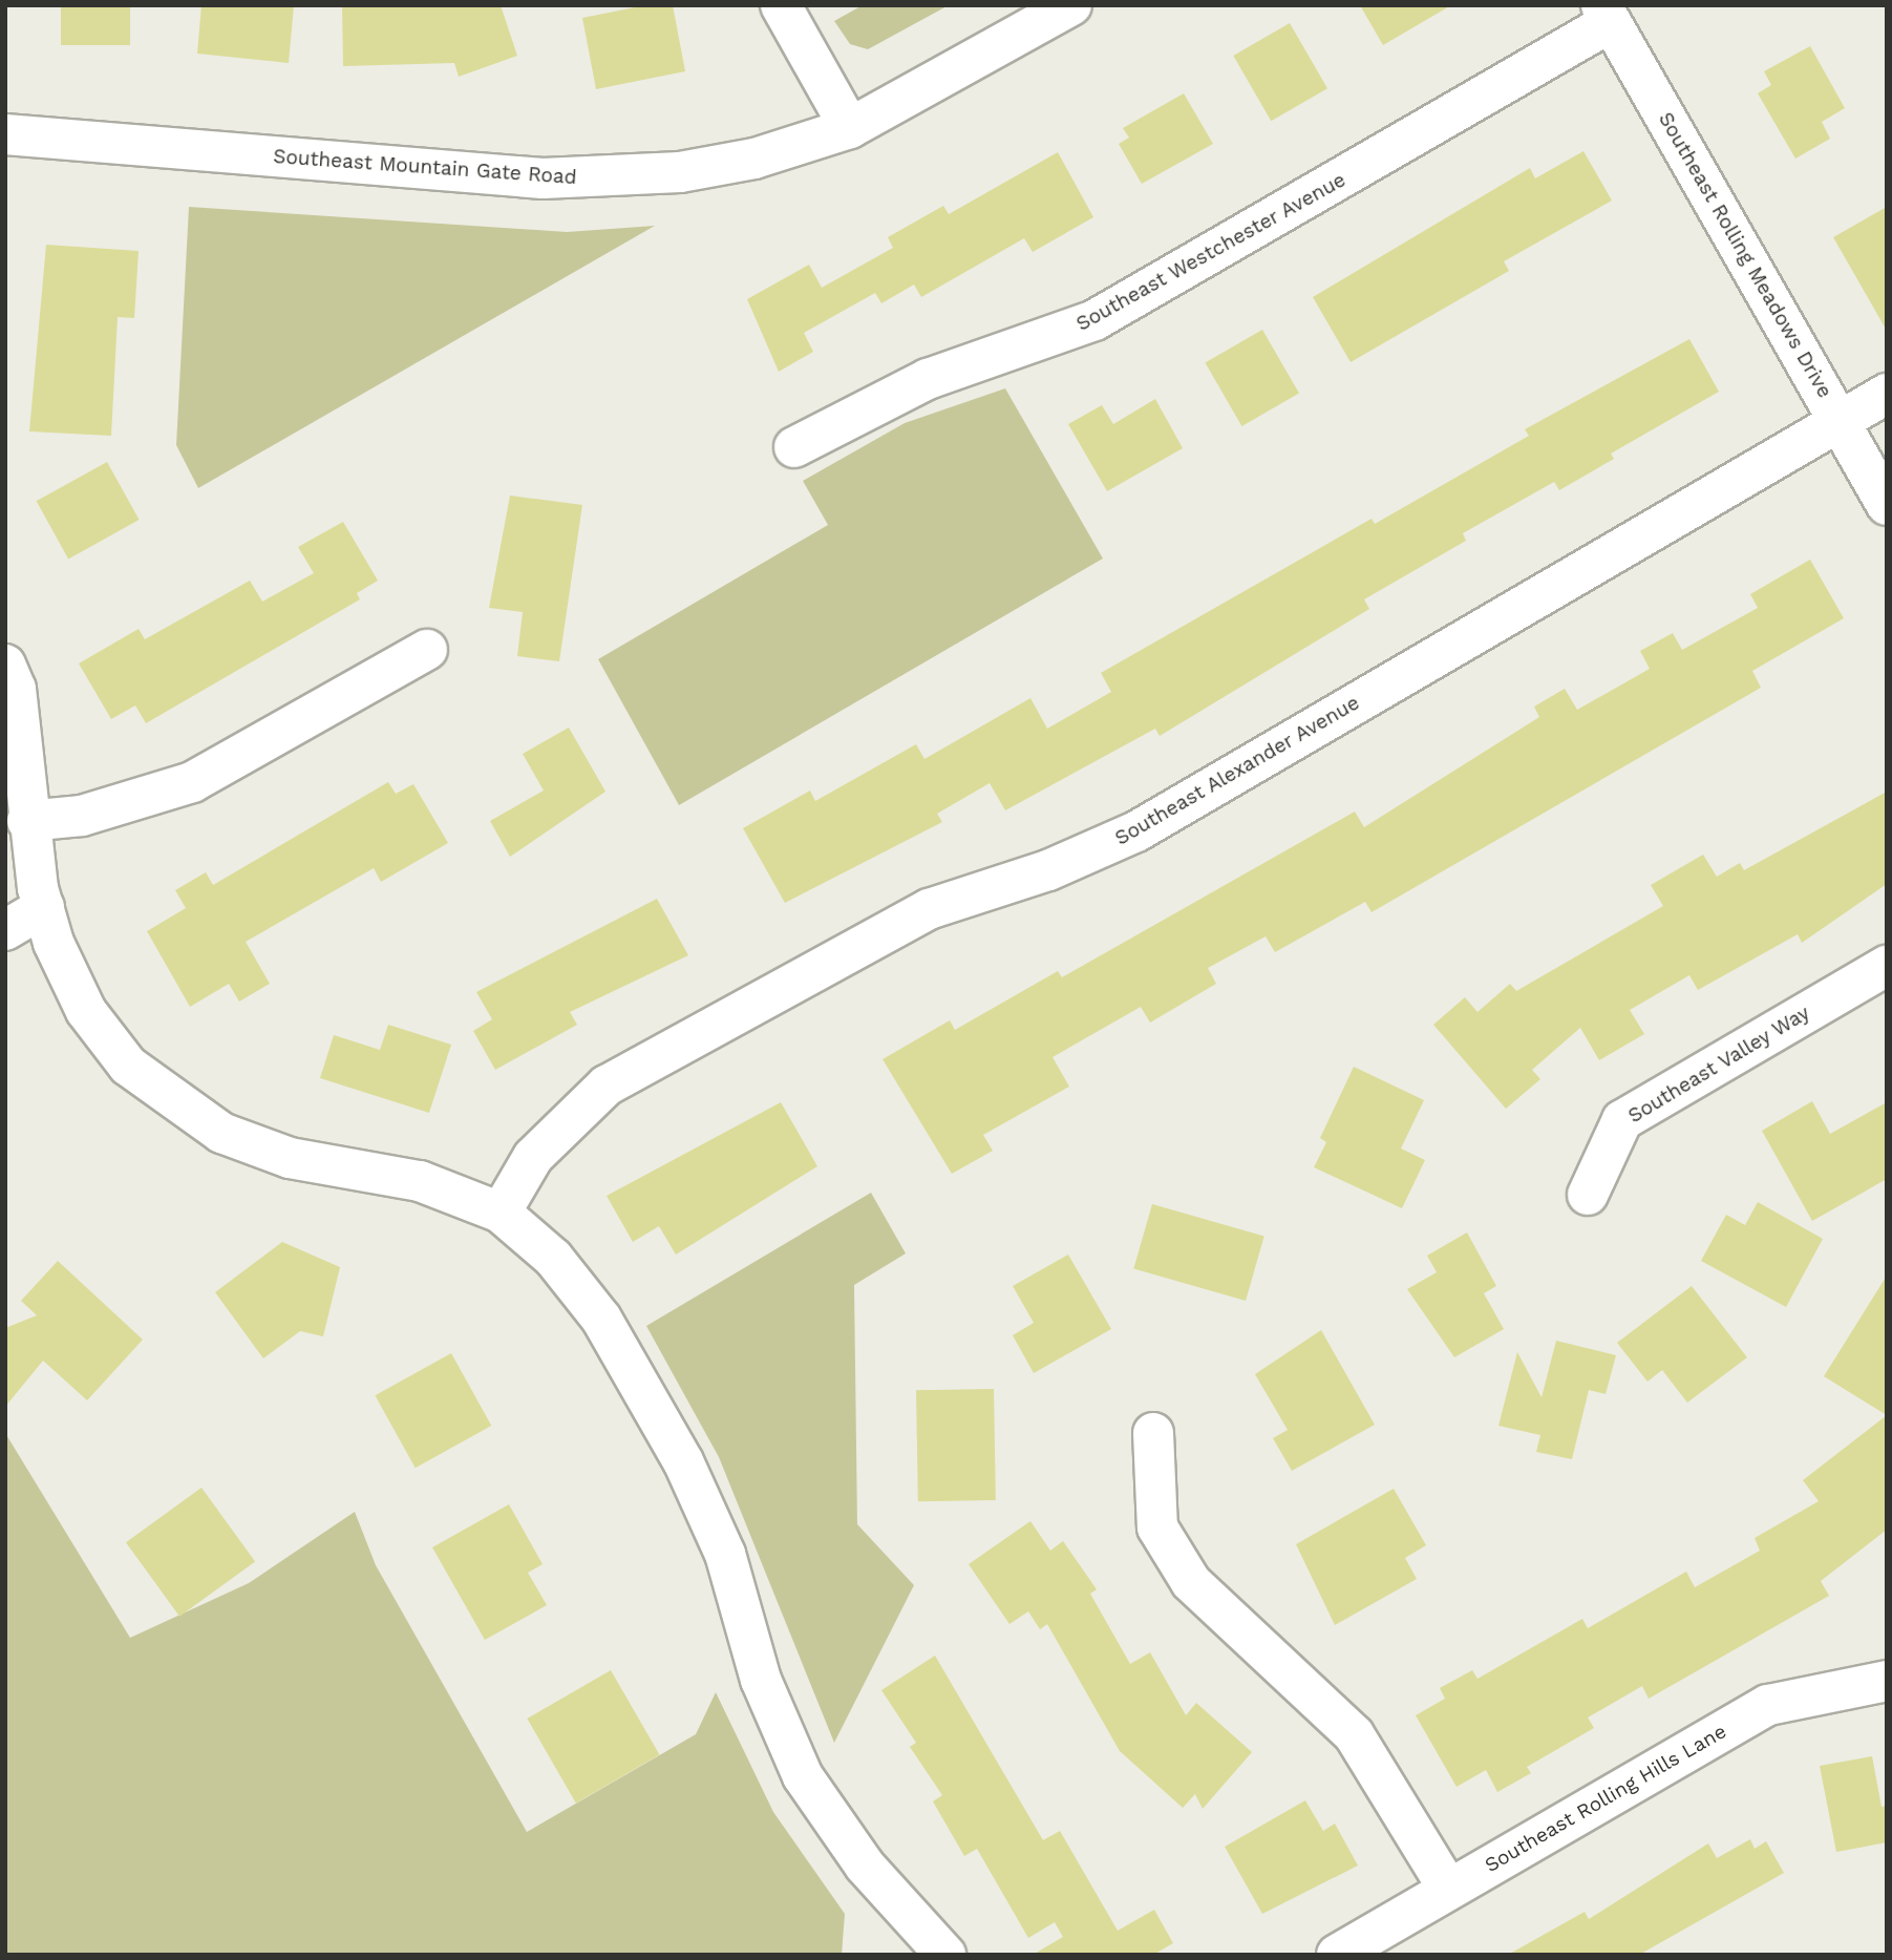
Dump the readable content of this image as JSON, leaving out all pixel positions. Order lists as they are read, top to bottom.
{
  "streets": {
    "street": [
      "Southeast Mountain Gate Road",
      "Southeast Westchester Avenue",
      "Southeast Rolling Meadows Drive",
      "Southeast Alexander Avenue",
      "Southeast Valley Way",
      "Southeast Rolling Hills Lane"
    ]
  },
  "crossings": [
    ["Southeast Westchester Avenue", "Southeast Rolling Meadows Drive"],
    ["Southeast Rolling Meadows Drive", "Southeast Alexander Avenue"]
  ]
}
